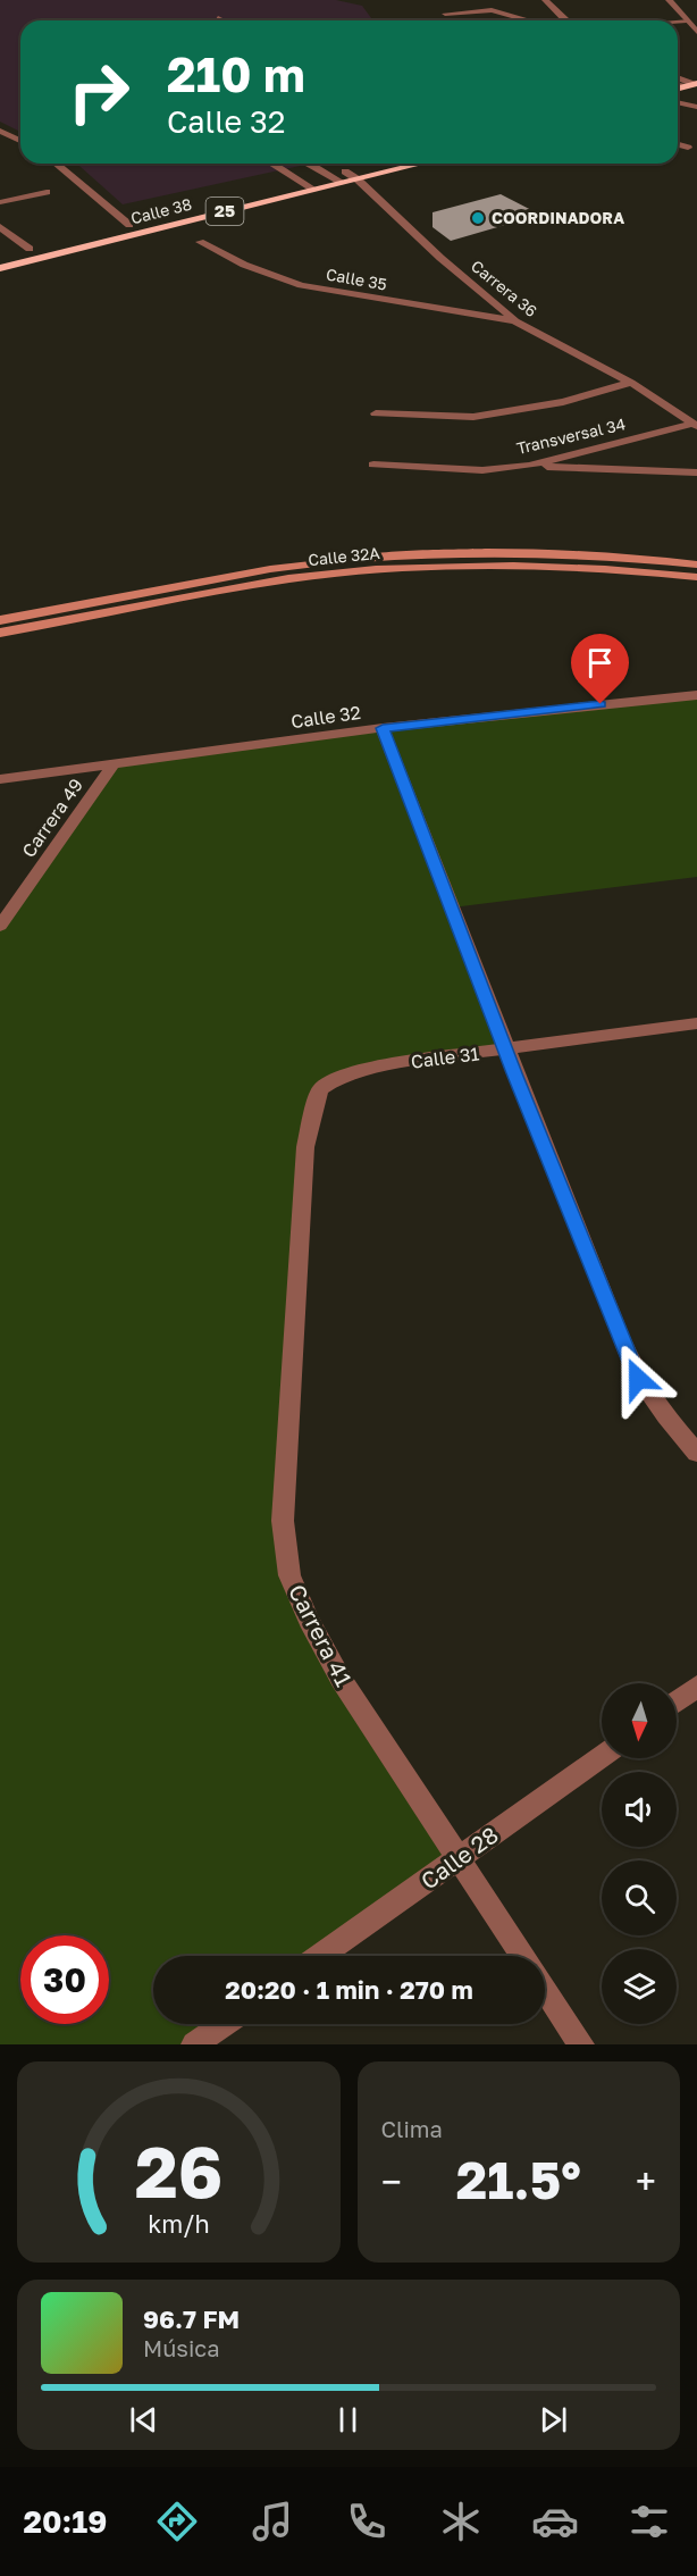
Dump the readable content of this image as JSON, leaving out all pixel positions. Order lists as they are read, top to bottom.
{
  "streets": {
    "highway": ["Calle 38", "25"],
    "main road": ["Calle 32A"],
    "street": [
      "Calle 35",
      "Carrera 36",
      "Transversal 34",
      "Calle 32",
      "Carrera 49",
      "Calle 31",
      "Carrera 41",
      "Calle 28"
    ]
  },
  "crossings": [
    ["Calle 38", "Carrera 36"],
    ["Calle 35", "Carrera 36"],
    ["Carrera 36", "Transversal 34"],
    ["Calle 32", "Carrera 49"],
    ["Calle 31", "Carrera 41"],
    ["Carrera 41", "Calle 28"]
  ],
  "places": ["COORDINADORA"],
  "north": "bottom",
  "page": {
    "turn": ["210 m", "Calle 32"],
    "limit": "30",
    "trip": "20:20 · 1 min · 270 m",
    "tile": "Clima",
    "heat": ["−", "21.5°", "+"],
    "song": ["96.7 FM", "Música"],
    "tabs": "20:19",
    "gauge": ["26", "km/h"]
  }
}
